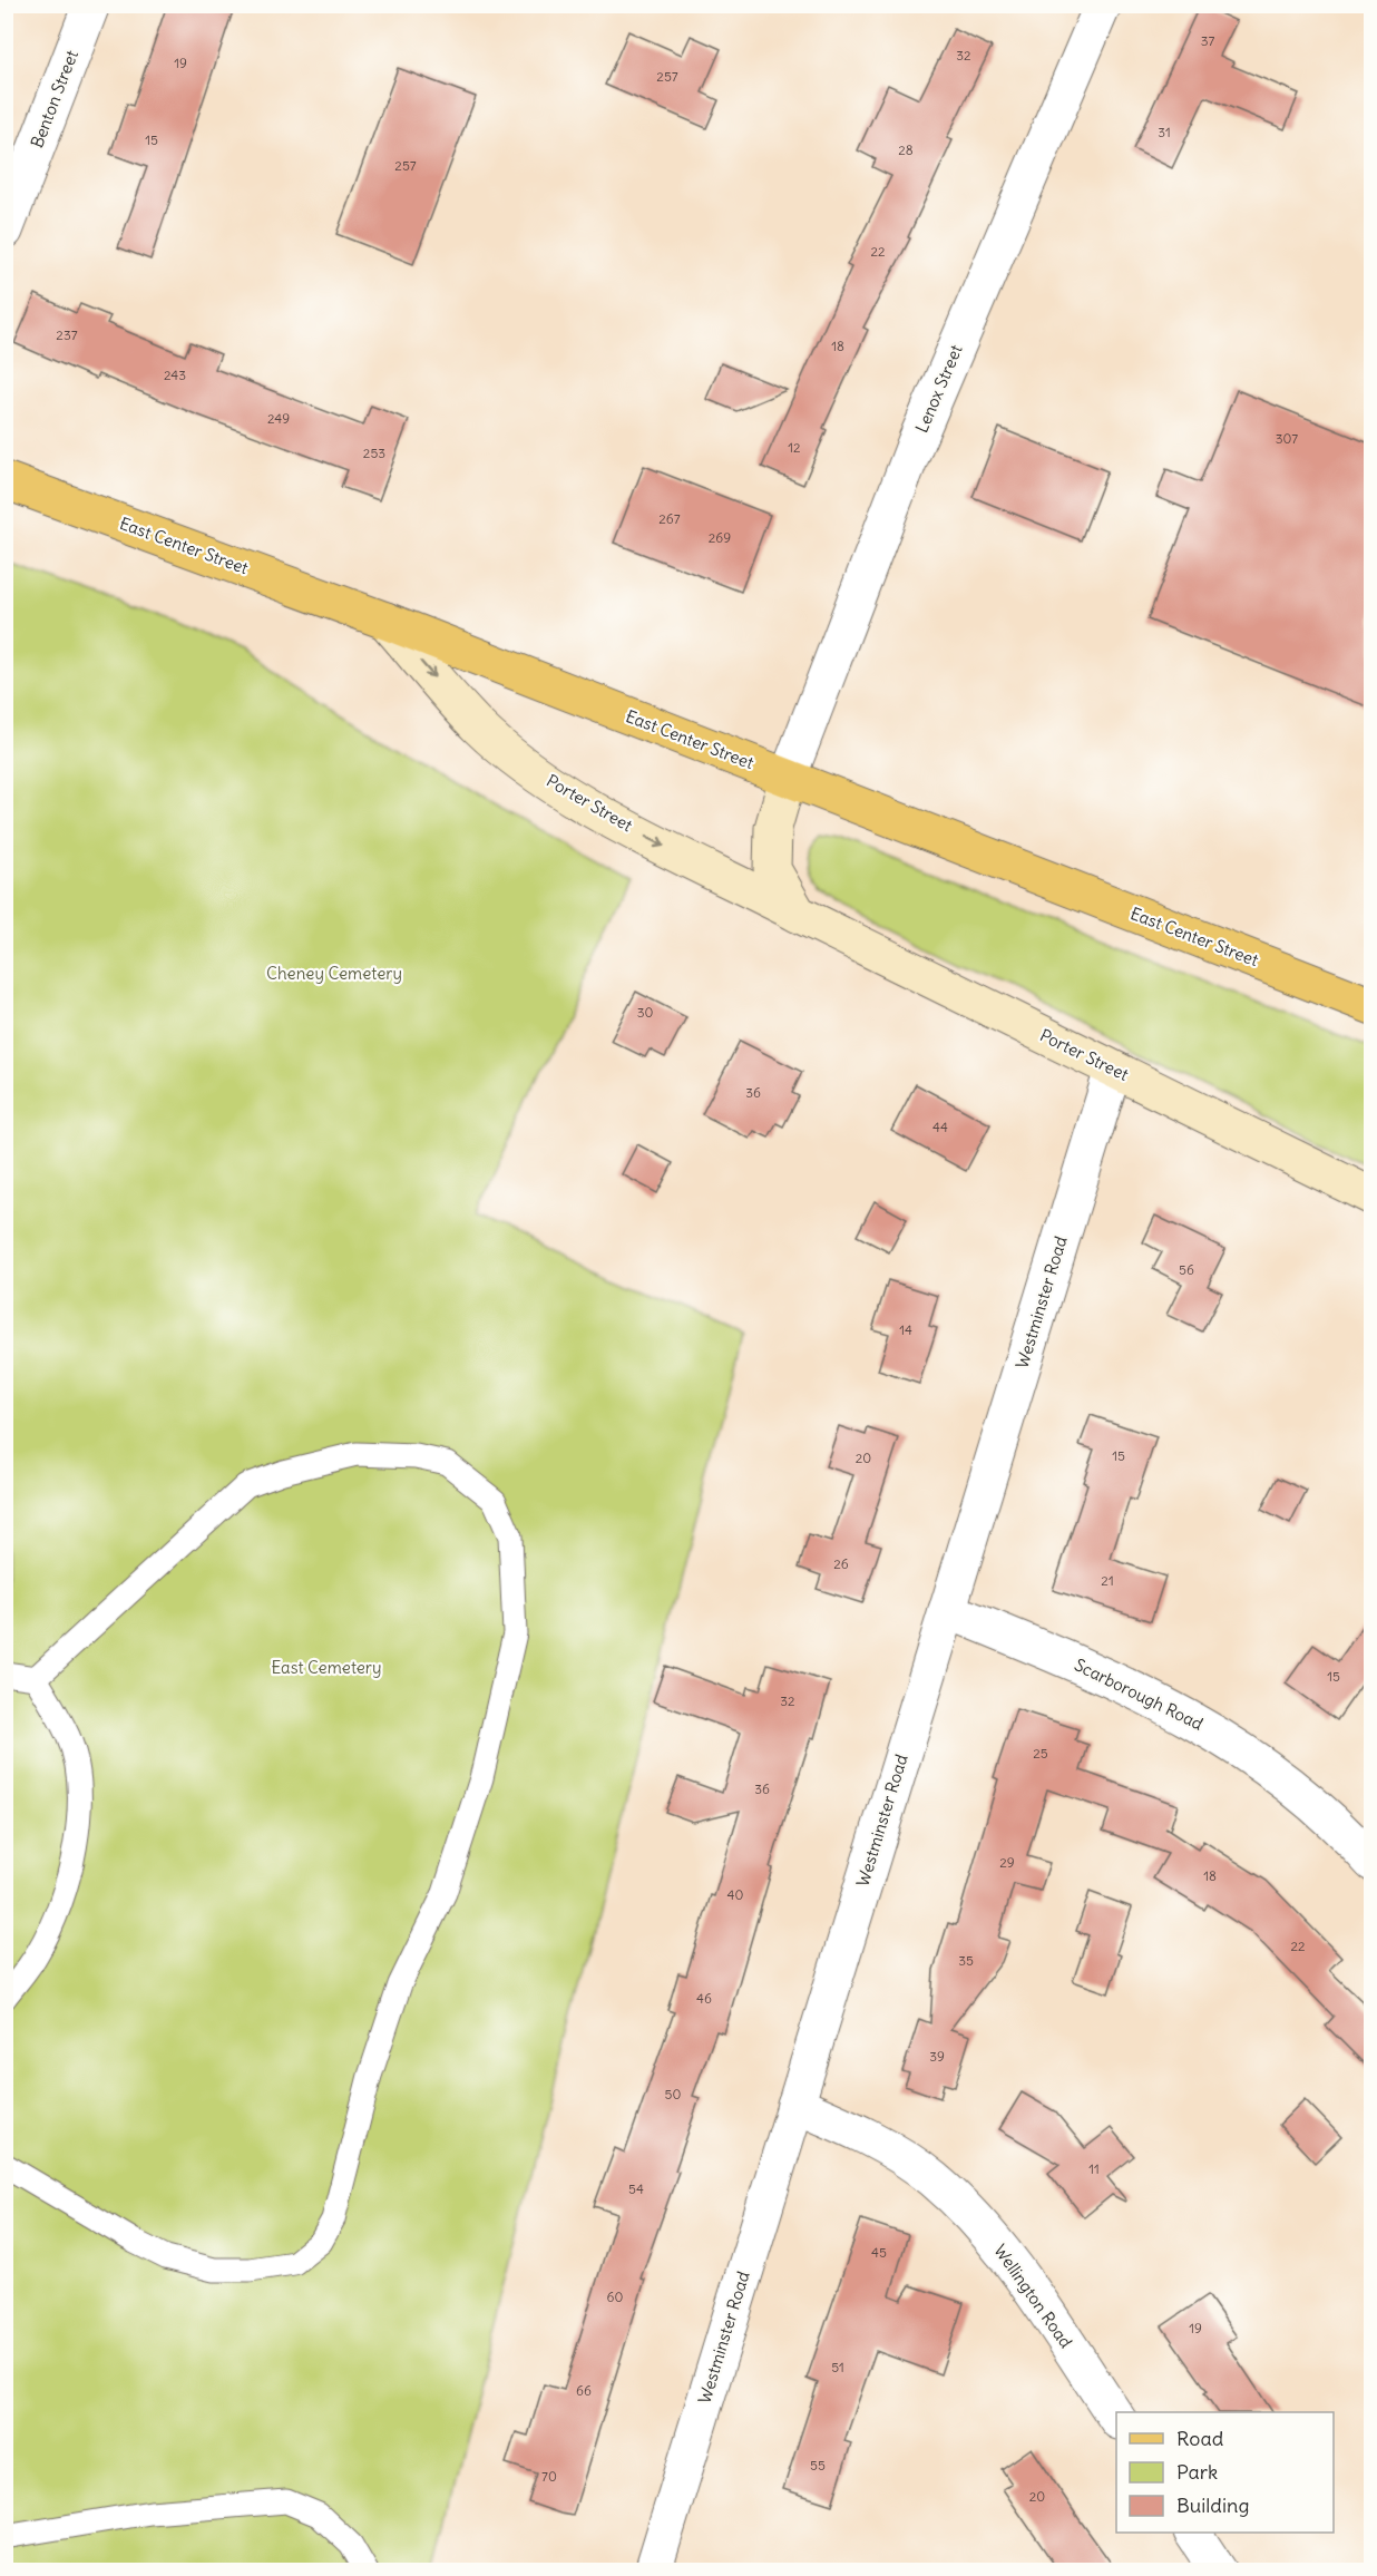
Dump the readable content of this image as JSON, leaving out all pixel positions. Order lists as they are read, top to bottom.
{
  "streets": {
    "main road": ["East Center Street"],
    "street": [
      "Benton Street",
      "Lenox Street",
      "Porter Street",
      "Westminster Road",
      "Scarborough Road",
      "Wellington Road"
    ]
  },
  "crossings": [
    ["Lenox Street", "East Center Street"],
    ["East Center Street", "Porter Street"],
    ["Porter Street", "Westminster Road"],
    ["Westminster Road", "Scarborough Road"],
    ["Westminster Road", "Wellington Road"]
  ],
  "one_way": ["Porter Street"],
  "parks": ["Cheney Cemetery", "East Cemetery"],
  "house_numbers": [
    "37",
    "32",
    "19",
    "257",
    "31",
    "15",
    "28",
    "257",
    "22",
    "237",
    "18",
    "243",
    "249",
    "307",
    "12",
    "253",
    "267",
    "269",
    "30",
    "36",
    "44",
    "56",
    "14",
    "15",
    "20",
    "26",
    "21",
    "15",
    "32",
    "25",
    "36",
    "29",
    "18",
    "40",
    "22",
    "35",
    "46",
    "39",
    "50",
    "11",
    "54",
    "45",
    "60",
    "19",
    "51",
    "66",
    "55",
    "70",
    "20"
  ],
  "legend": ["Road", "Park", "Building"]
}
